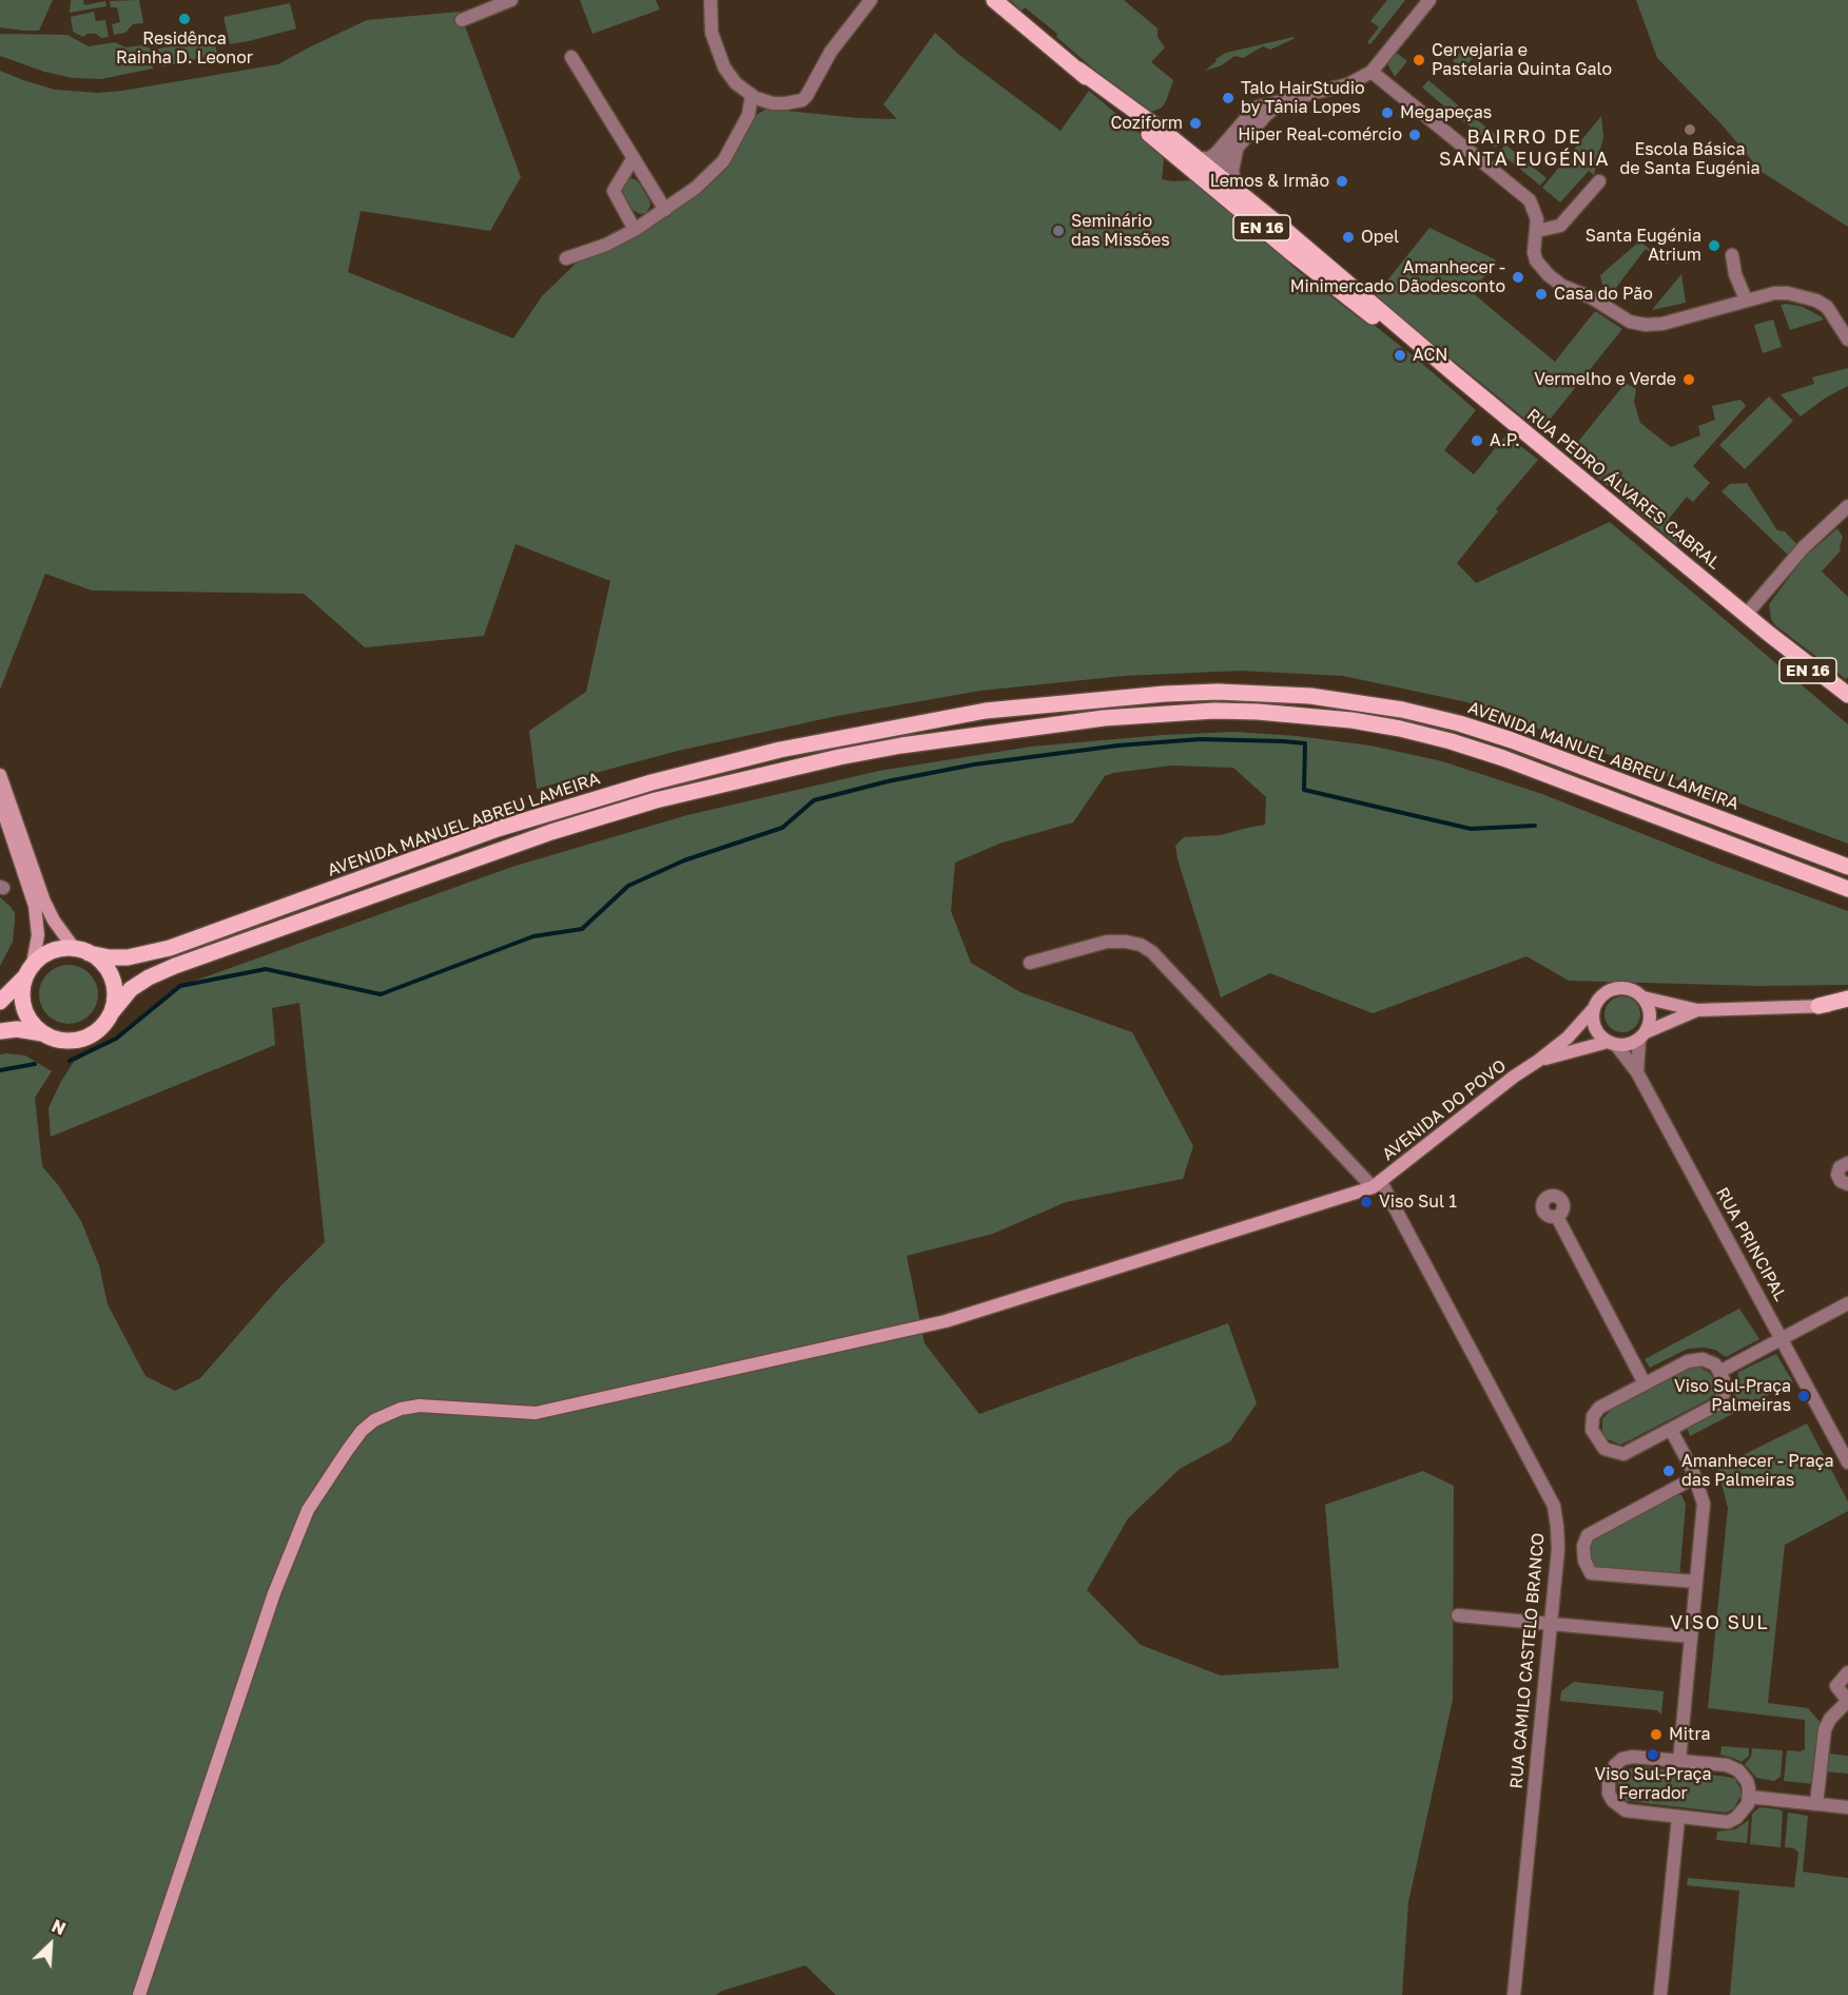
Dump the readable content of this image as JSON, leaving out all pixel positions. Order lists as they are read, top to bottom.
{
  "streets": {
    "main road": ["EN 16", "RUA PEDRO ÁLVARES CABRAL", "AVENIDA MANUEL ABREU LAMEIRA"],
    "street": ["AVENIDA DO POVO", "RUA PRINCIPAL", "RUA CAMILO CASTELO BRANCO"]
  },
  "crossings": [
    ["AVENIDA DO POVO", "RUA PRINCIPAL"],
    ["AVENIDA DO POVO", "RUA CAMILO CASTELO BRANCO"]
  ],
  "districts": ["BAIRRO DE SANTA EUGÉNIA", "VISO SUL"],
  "places": [
    "Residênca Rainha D. Leonor",
    "Cervejaria e Pastelaria Quinta Galo",
    "Talo HairStudio by Tânia Lopes",
    "Megapeças",
    "Coziform",
    "Escola Básica de Santa Eugénia",
    "Hiper Real-comércio",
    "Lemos & Irmão",
    "Seminário das Missões",
    "Opel",
    "Santa Eugénia Atrium",
    "Amanhecer - Minimercado Dãodesconto",
    "Casa do Pão",
    "ACN",
    "Vermelho e Verde",
    "A.P.",
    "Viso Sul 1",
    "Viso Sul-Praça Palmeiras",
    "Amanhecer - Praça das Palmeiras",
    "Mitra",
    "Viso Sul-Praça Ferrador"
  ],
  "north": "top right"
}
